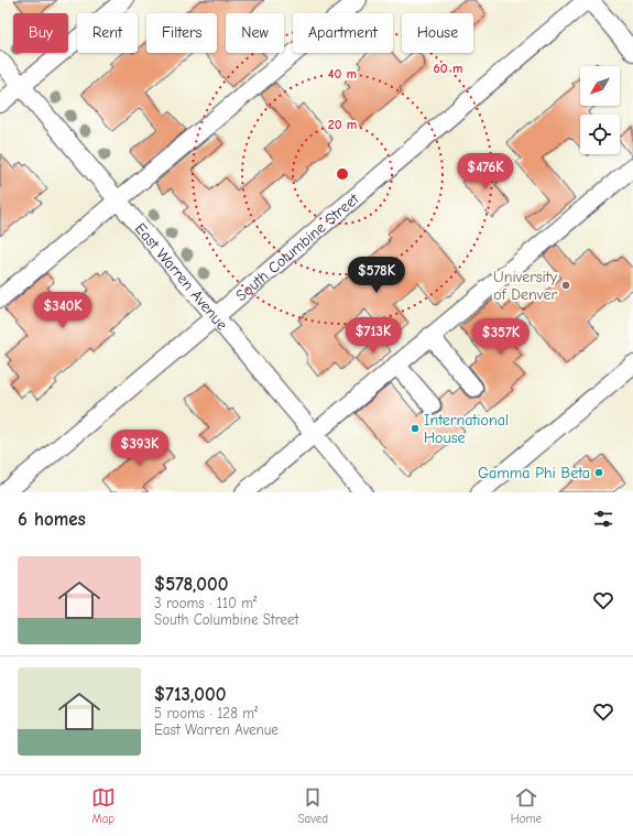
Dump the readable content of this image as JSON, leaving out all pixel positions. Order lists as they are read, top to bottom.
{
  "streets": {
    "street": ["South Columbine Street", "East Warren Avenue"]
  },
  "crossings": [
    ["South Columbine Street", "East Warren Avenue"]
  ],
  "places": ["University of Denver", "International House", "Gamma Phi Beta"],
  "north": "bottom left",
  "page": {
    "chip": [
      "Buy",
      "Rent",
      "Filters",
      "New",
      "Apartment",
      "House"
    ],
    "price": [
      "$476K",
      "$578K",
      "$340K",
      "$713K",
      "$357K",
      "$393K"
    ],
    "heading": "6 homes",
    "list": [
      {
        "name": "$578,000",
        "note": "3 rooms · 110 m² · South Columbine Street"
      },
      {
        "name": "$713,000",
        "note": "5 rooms · 128 m² · East Warren Avenue"
      }
    ],
    "tabs": ["Map", "Saved", "Home"]
  },
  "rings": ["60 m", "40 m", "20 m"]
}
